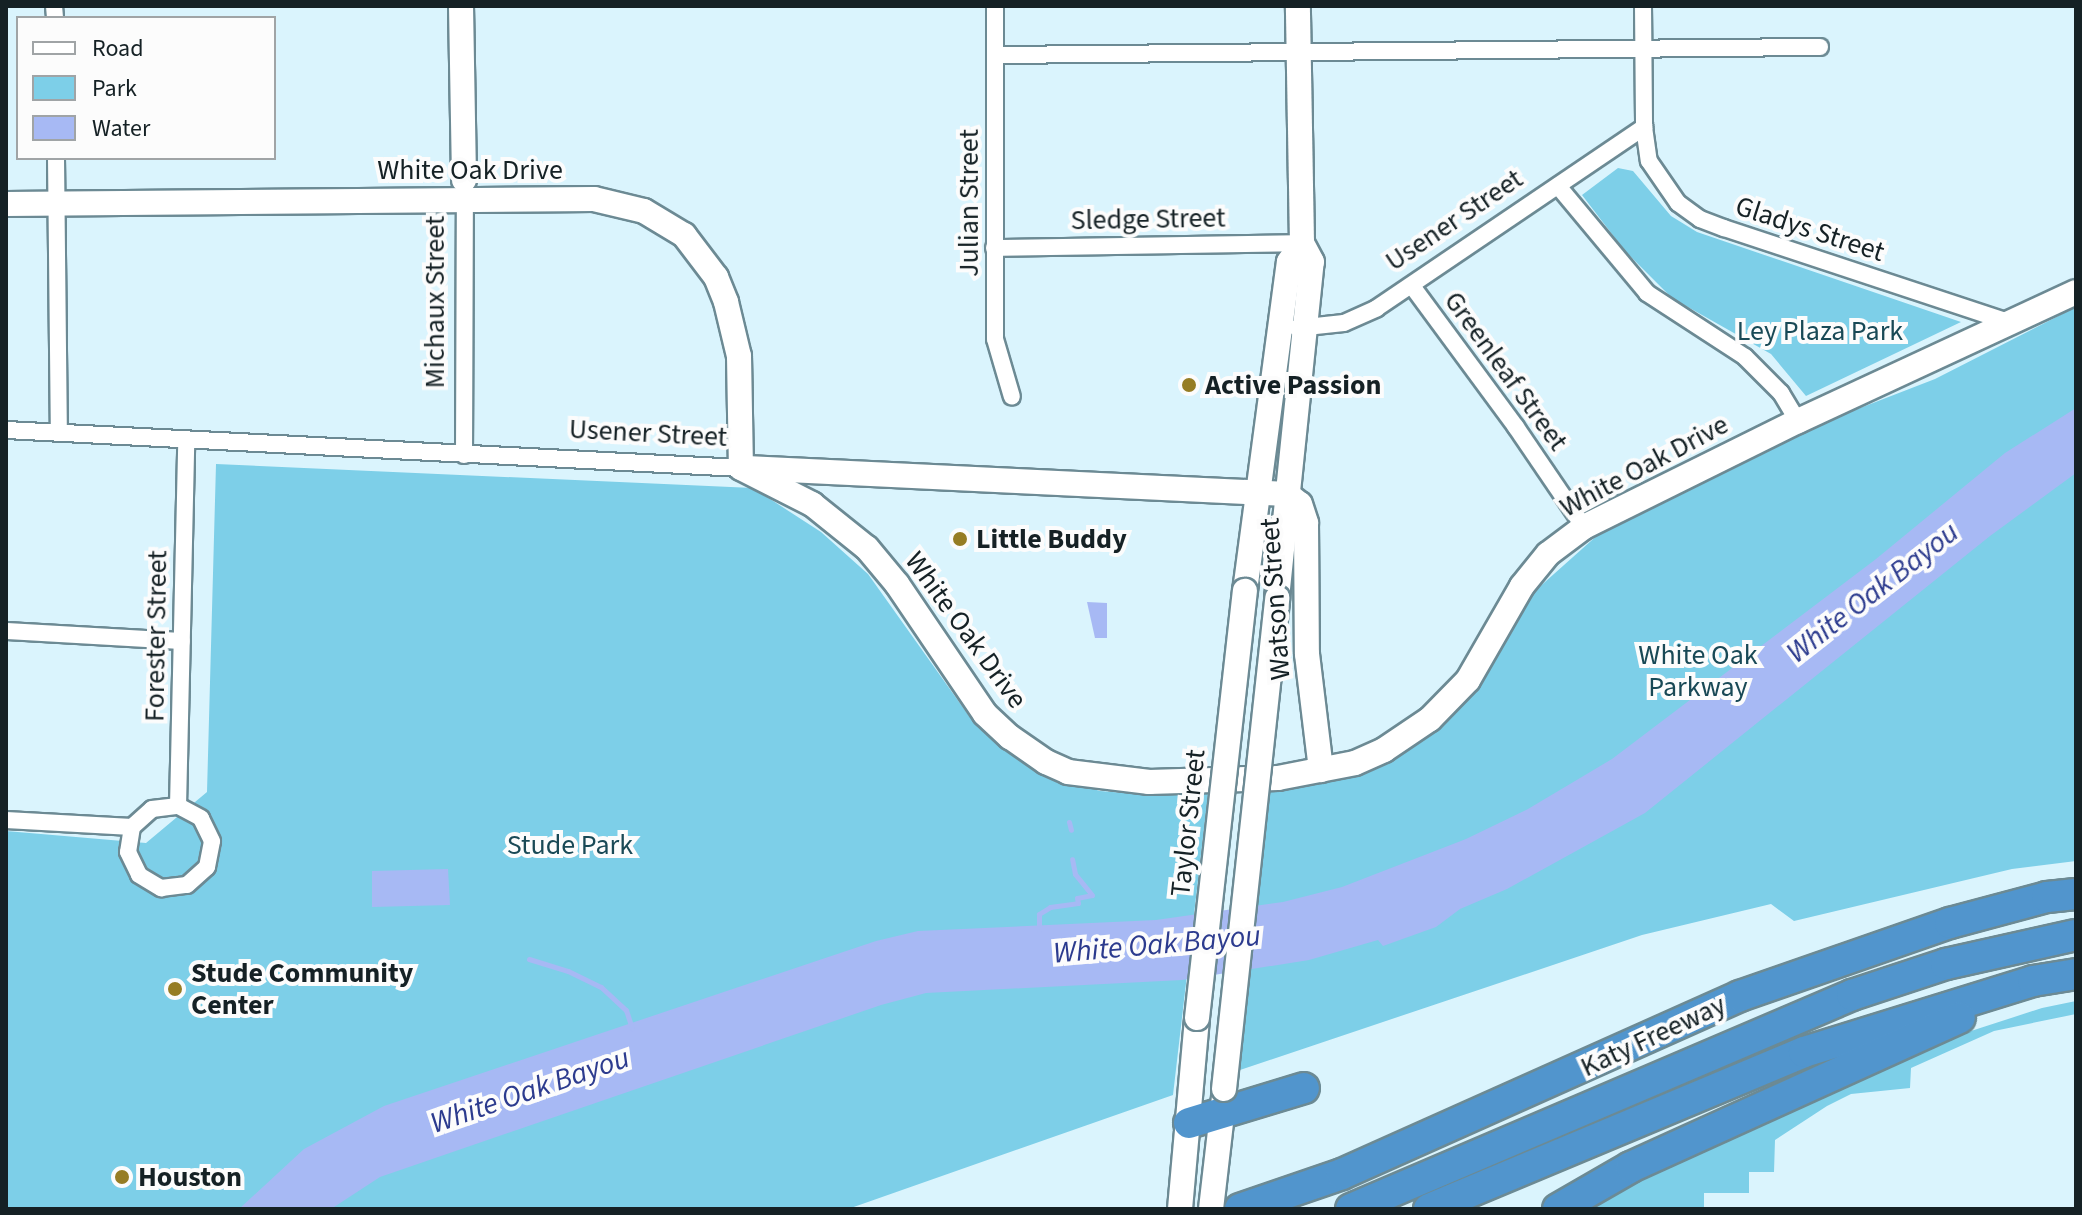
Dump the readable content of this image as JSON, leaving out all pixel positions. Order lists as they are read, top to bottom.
{
  "streets": {
    "highway": ["Katy Freeway"],
    "street": [
      "White Oak Drive",
      "Julian Street",
      "Sledge Street",
      "Usener Street",
      "Gladys Street",
      "Michaux Street",
      "Greenleaf Street",
      "Watson Street",
      "Forester Street",
      "Taylor Street"
    ]
  },
  "crossings": [
    ["White Oak Drive", "Usener Street"],
    ["White Oak Drive", "Gladys Street"],
    ["White Oak Drive", "Michaux Street"],
    ["White Oak Drive", "Greenleaf Street"],
    ["White Oak Drive", "Watson Street"],
    ["Julian Street", "Sledge Street"],
    ["Sledge Street", "Watson Street"],
    ["Usener Street", "Gladys Street"],
    ["Usener Street", "Michaux Street"],
    ["Usener Street", "Greenleaf Street"],
    ["Usener Street", "Watson Street"],
    ["Usener Street", "Forester Street"],
    ["Usener Street", "Taylor Street"],
    ["Watson Street", "Taylor Street"]
  ],
  "water": ["White Oak Bayou"],
  "parks": ["Ley Plaza Park", "White Oak Parkway", "Stude Park"],
  "places": [
    "Active Passion",
    "Little Buddy",
    "Stude Community Center",
    "Houston"
  ],
  "legend": ["Road", "Park", "Water"]
}
